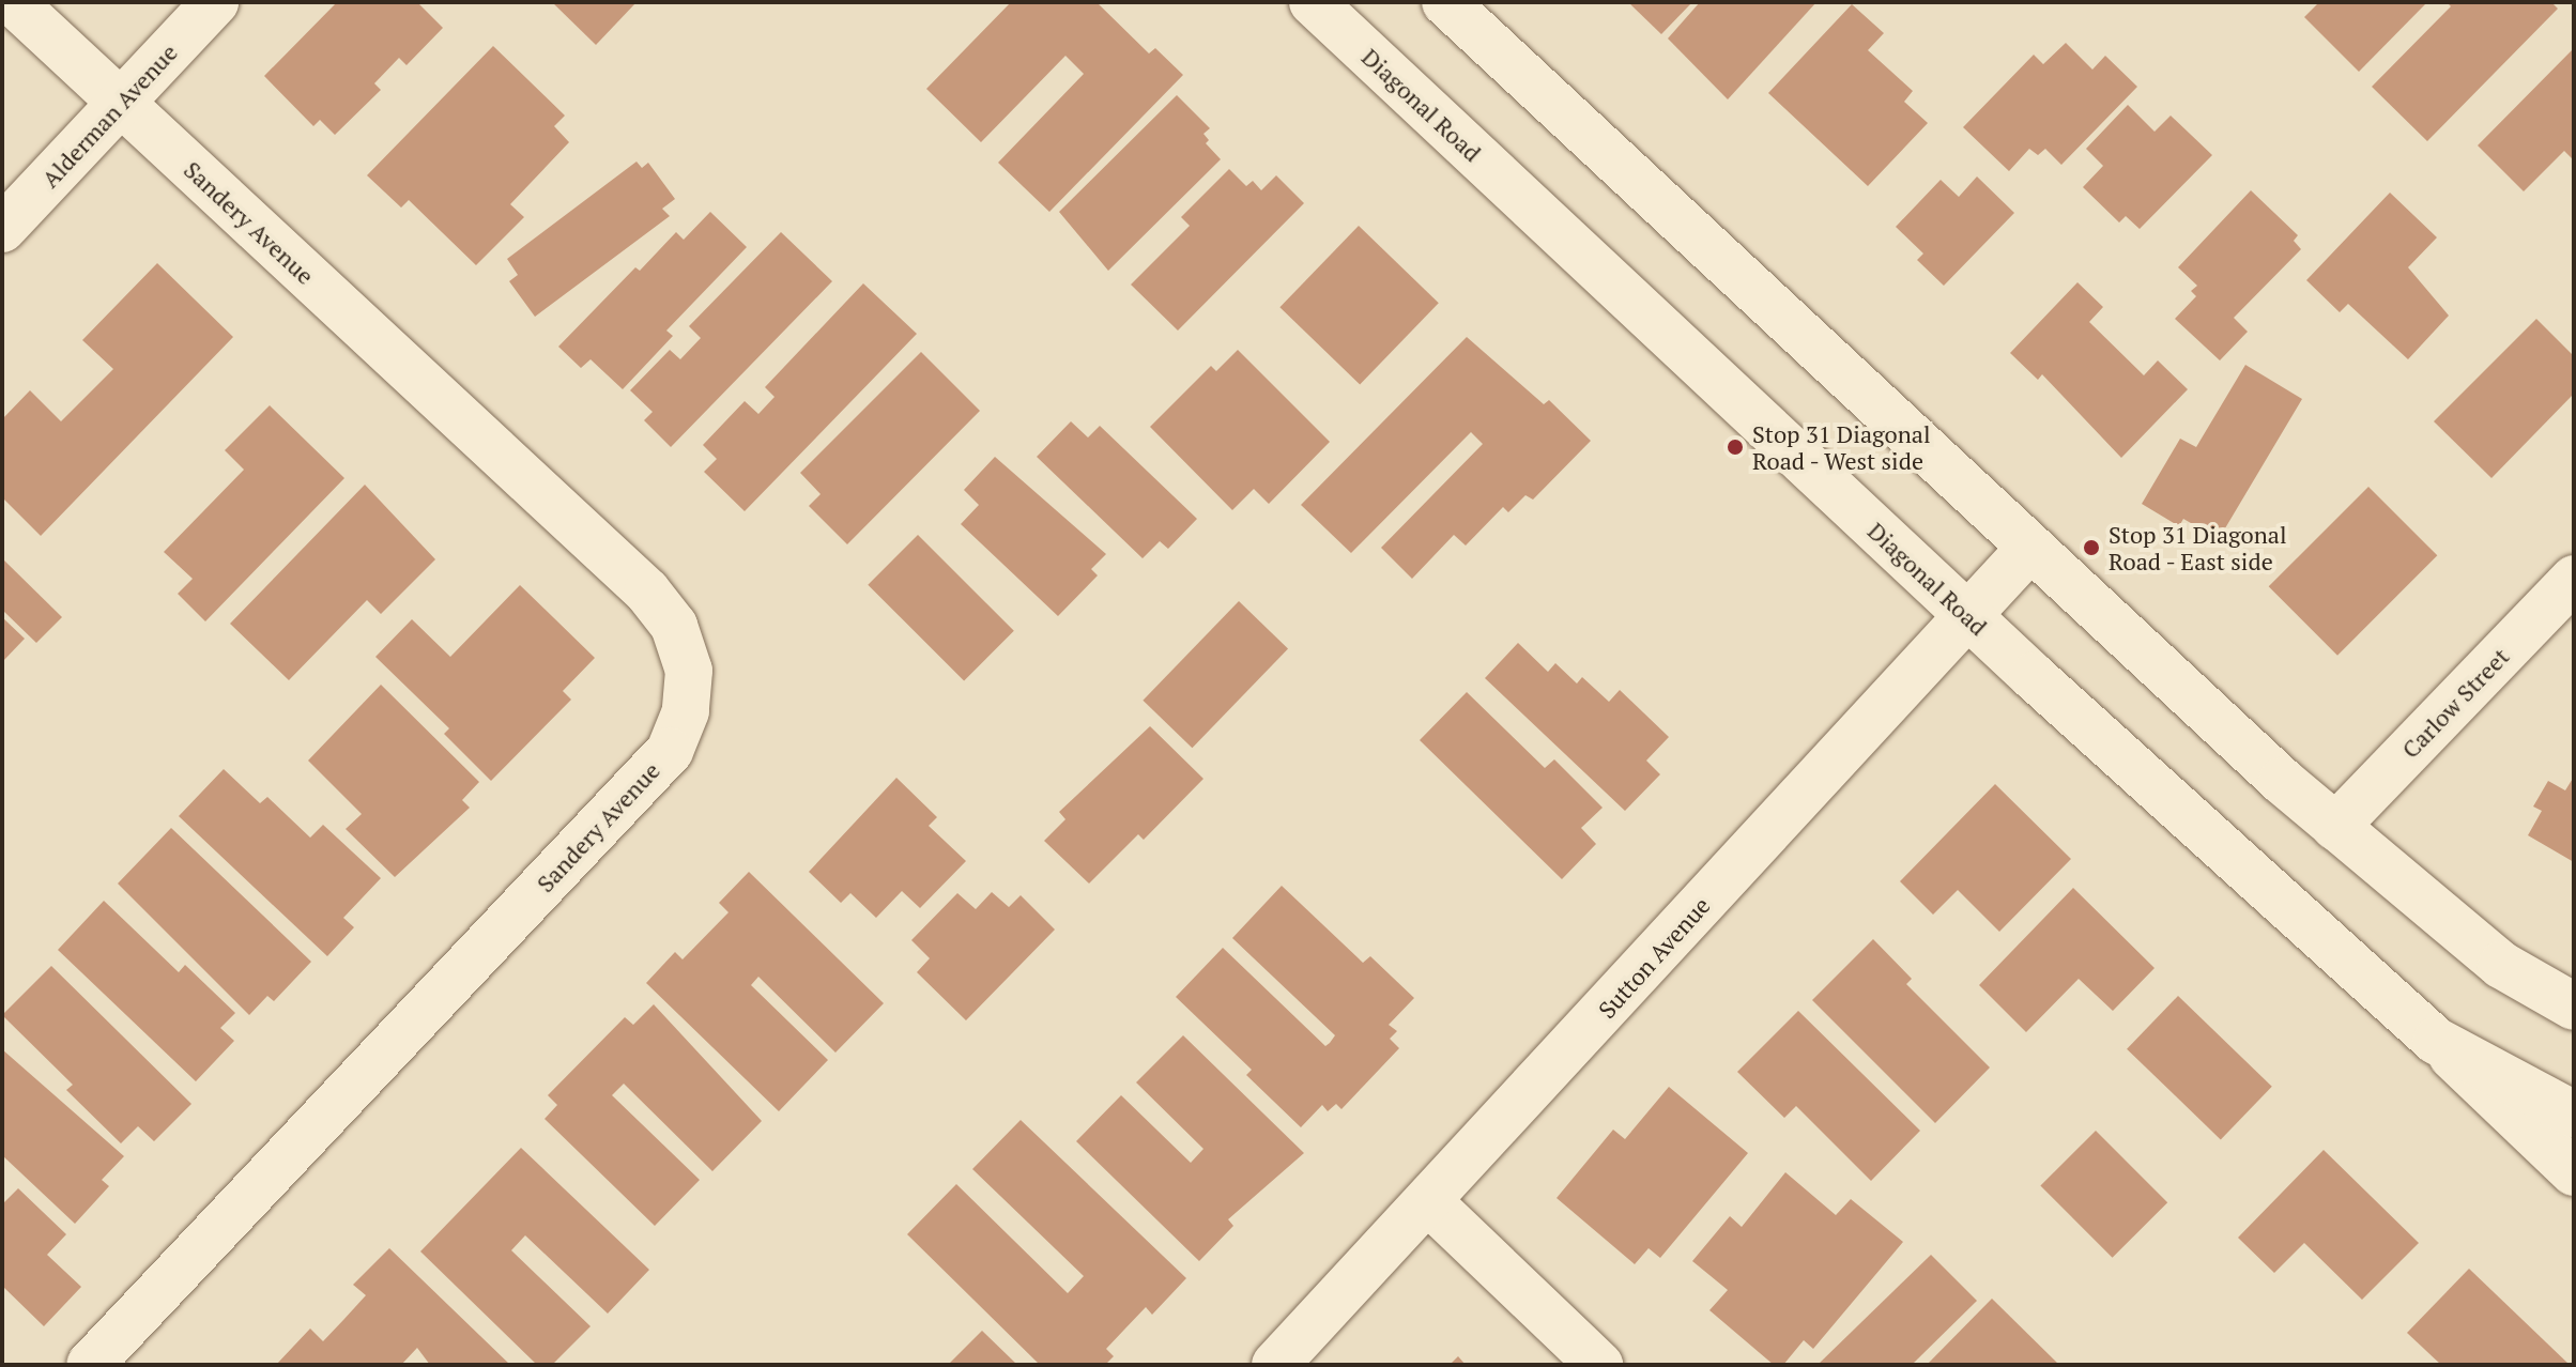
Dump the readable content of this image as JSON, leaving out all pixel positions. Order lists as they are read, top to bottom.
{
  "streets": {
    "street": [
      "Diagonal Road",
      "Alderman Avenue",
      "Sandery Avenue",
      "Carlow Street",
      "Sutton Avenue"
    ]
  },
  "crossings": [
    ["Diagonal Road", "Sutton Avenue"],
    ["Alderman Avenue", "Sandery Avenue"]
  ],
  "places": ["Stop 31 Diagonal Road - West side", "Stop 31 Diagonal Road - East side"]
}
